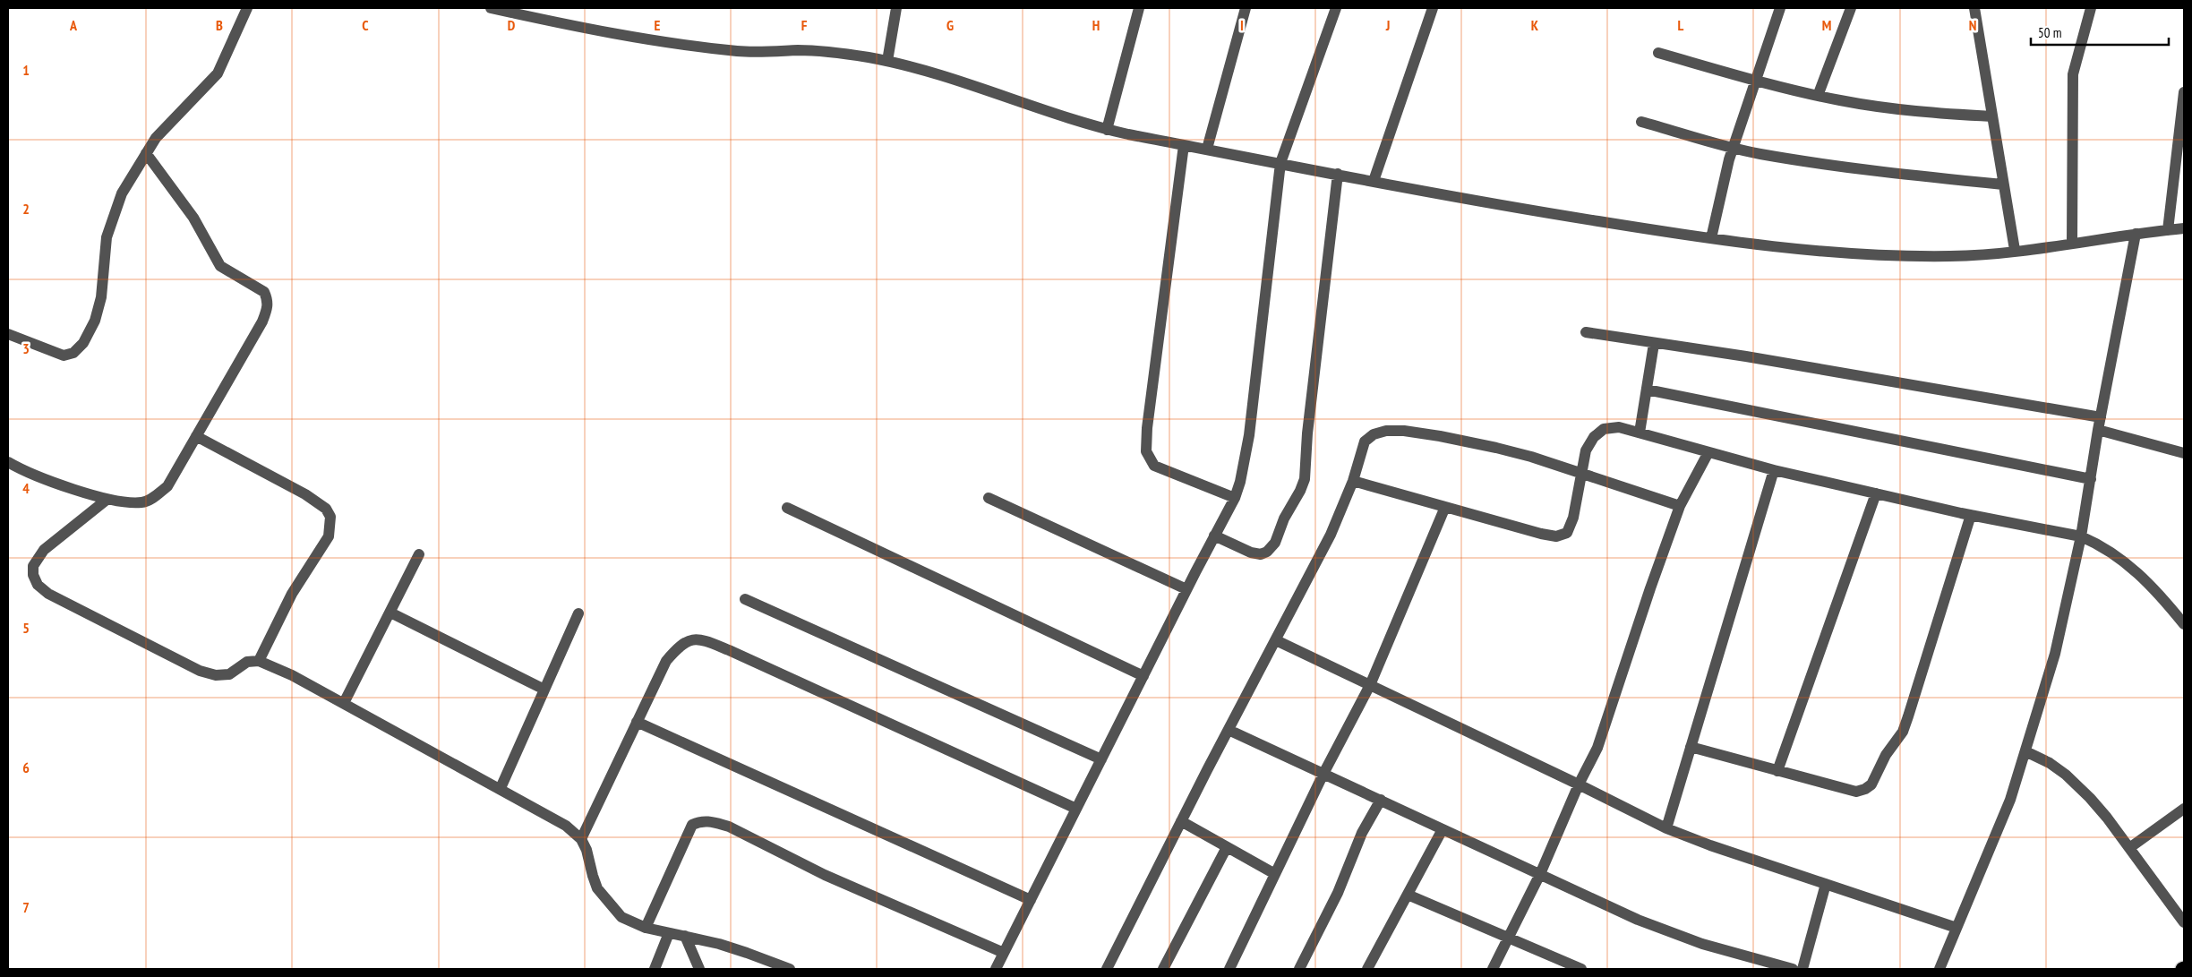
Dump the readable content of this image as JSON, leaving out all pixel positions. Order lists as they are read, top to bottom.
{
  "scale_bar": "50 m",
  "grid": {
    "columns": [
      "A",
      "B",
      "C",
      "D",
      "E",
      "F",
      "G",
      "H",
      "I",
      "J",
      "K",
      "L",
      "M",
      "N"
    ],
    "rows": [
      "1",
      "2",
      "3",
      "4",
      "5",
      "6",
      "7"
    ]
  }
}
